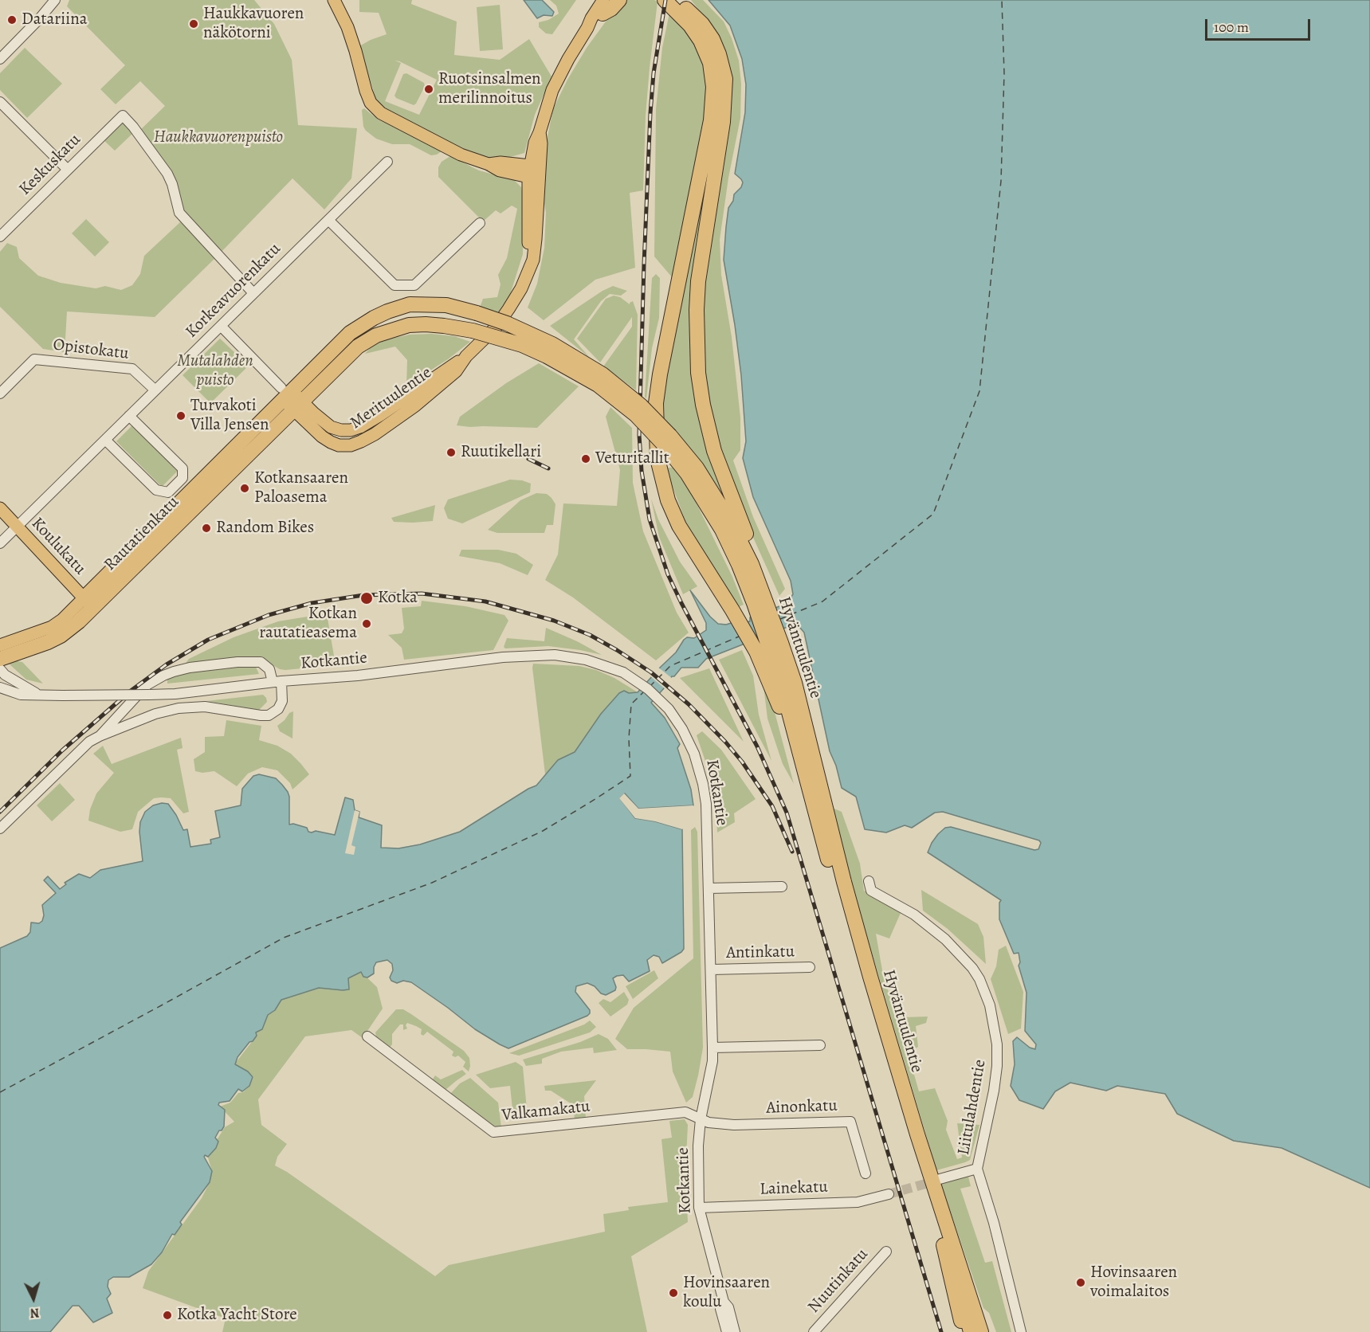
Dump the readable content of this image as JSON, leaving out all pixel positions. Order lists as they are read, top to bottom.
{
  "streets": {
    "highway": ["Rautatienkatu", "Hyväntuulentie"],
    "main road": ["Merituulentie", "Koulukatu"],
    "street": [
      "Keskuskatu",
      "Korkeavuorenkatu",
      "Opistokatu",
      "Kotkantie",
      "Antinkatu",
      "Ainonkatu",
      "Liitulahdentie",
      "Valkamakatu",
      "Lainekatu",
      "Nuutinkatu"
    ]
  },
  "crossings": [
    ["Keskuskatu", "Korkeavuorenkatu"],
    ["Korkeavuorenkatu", "Opistokatu"],
    ["Korkeavuorenkatu", "Koulukatu"],
    ["Merituulentie", "Rautatienkatu"],
    ["Merituulentie", "Hyväntuulentie"],
    ["Rautatienkatu", "Koulukatu"],
    ["Rautatienkatu", "Hyväntuulentie"],
    ["Kotkantie", "Antinkatu"],
    ["Kotkantie", "Ainonkatu"],
    ["Kotkantie", "Valkamakatu"],
    ["Kotkantie", "Lainekatu"],
    ["Ainonkatu", "Valkamakatu"]
  ],
  "parks": ["Haukkavuorenpuisto", "Mutalahden puisto"],
  "places": [
    "Datariina",
    "Haukkavuoren näkötorni",
    "Ruotsinsalmen merilinnoitus",
    "Turvakoti Villa Jensen",
    "Ruutikellari",
    "Veturitallit",
    "Kotkansaaren Paloasema",
    "Random Bikes",
    "Kotka",
    "Kotkan rautatieasema",
    "Hovinsaaren voimalaitos",
    "Hovinsaaren koulu",
    "Kotka Yacht Store"
  ],
  "scale_bar": "100 m",
  "north": "bottom"
}
